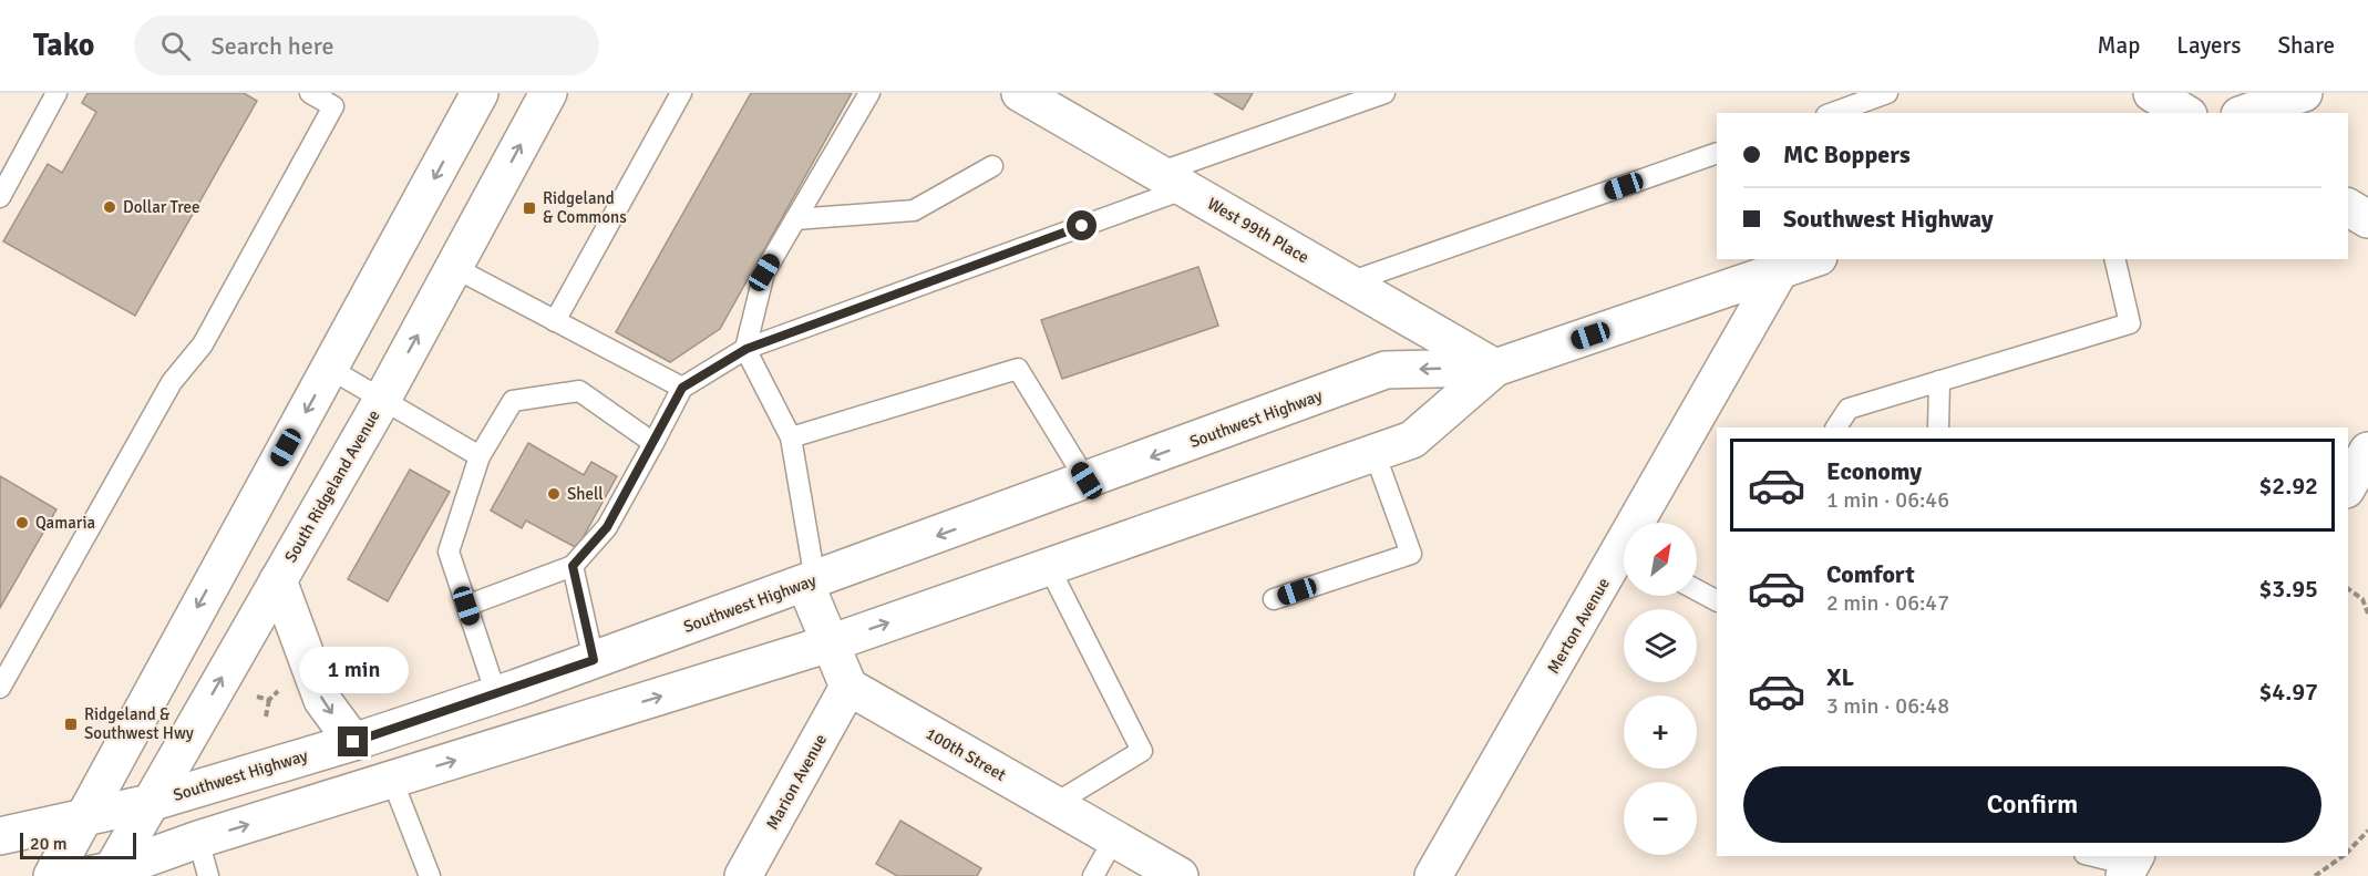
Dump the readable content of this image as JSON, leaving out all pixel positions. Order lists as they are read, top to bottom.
{
  "streets": {
    "main road": [
      "West 99th Place",
      "Southwest Highway",
      "South Ridgeland Avenue",
      "Merton Avenue",
      "100th Street",
      "Marion Avenue"
    ]
  },
  "crossings": [
    ["West 99th Place", "Southwest Highway"],
    ["Southwest Highway", "South Ridgeland Avenue"],
    ["Southwest Highway", "Merton Avenue"],
    ["100th Street", "Marion Avenue"]
  ],
  "places": {
    "other": ["Dollar Tree", "Shell", "Qamaria"],
    "transit": ["Ridgeland & Commons", "Ridgeland & Southwest Hwy"]
  },
  "scale_bar": "20 m",
  "north": "top right",
  "page": {
    "header": "Tako",
    "search": "Search here",
    "nav": ["Map", "Layers", "Share"],
    "banner": ["MC Boppers", "Southwest Highway"],
    "list": [
      {
        "name": "Economy",
        "note": "1 min · 06:46",
        "value": "$2.92"
      },
      {
        "name": "Comfort",
        "note": "2 min · 06:47",
        "value": "$3.95"
      },
      {
        "name": "XL",
        "note": "3 min · 06:48",
        "value": "$4.97"
      }
    ],
    "map_buttons": ["+", "−"],
    "bubble": "1 min",
    "buttons": "Confirm",
    "scale": "20 m"
  }
}
